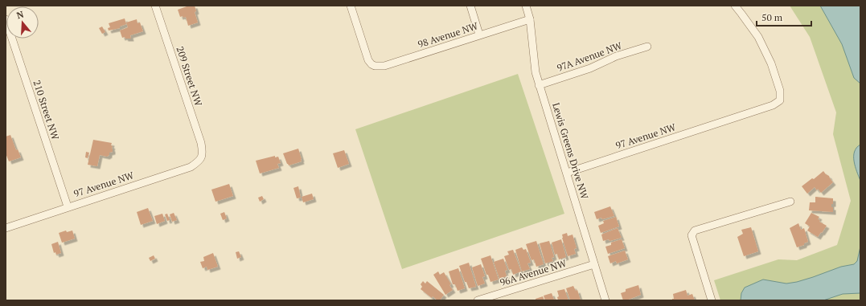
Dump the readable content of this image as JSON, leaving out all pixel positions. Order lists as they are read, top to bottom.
{
  "streets": {
    "street": [
      "98 Avenue NW",
      "97A Avenue NW",
      "209 Street NW",
      "210 Street NW",
      "97 Avenue NW",
      "Lewis Greens Drive NW",
      "96A Avenue NW"
    ]
  },
  "crossings": [
    ["98 Avenue NW", "Lewis Greens Drive NW"],
    ["97A Avenue NW", "Lewis Greens Drive NW"],
    ["209 Street NW", "97 Avenue NW"],
    ["210 Street NW", "97 Avenue NW"],
    ["97 Avenue NW", "Lewis Greens Drive NW"],
    ["Lewis Greens Drive NW", "96A Avenue NW"]
  ],
  "scale_bar": "50 m",
  "north": "top"
}
